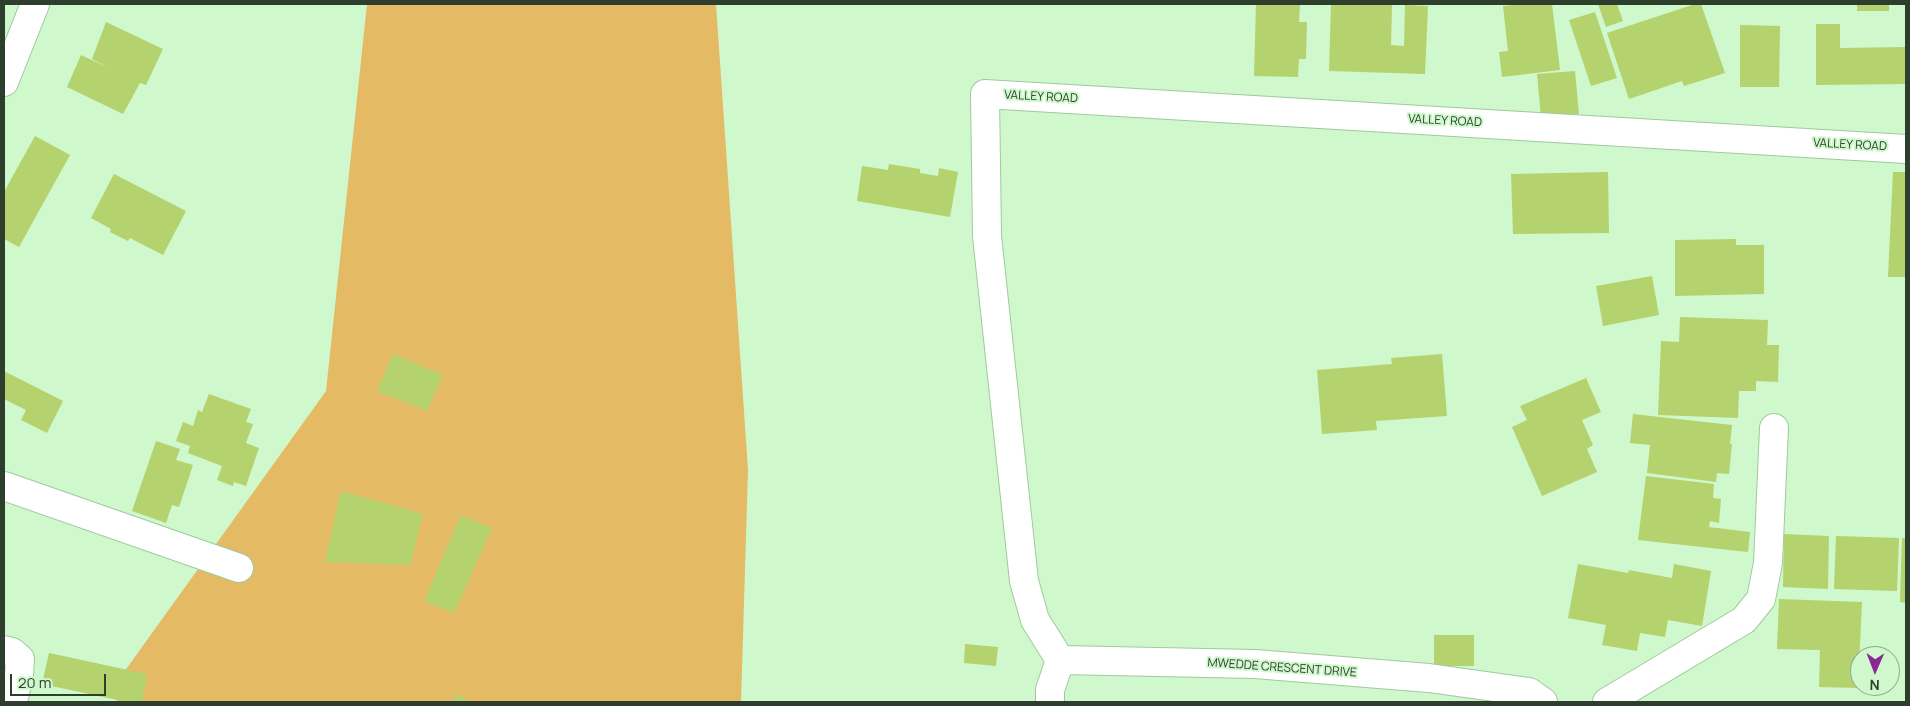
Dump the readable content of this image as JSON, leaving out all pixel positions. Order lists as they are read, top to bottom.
{
  "streets": {
    "street": ["VALLEY ROAD", "MWEDDE CRESCENT DRIVE"]
  },
  "crossings": [
    ["VALLEY ROAD", "MWEDDE CRESCENT DRIVE"]
  ],
  "scale_bar": "20 m",
  "north": "bottom"
}
